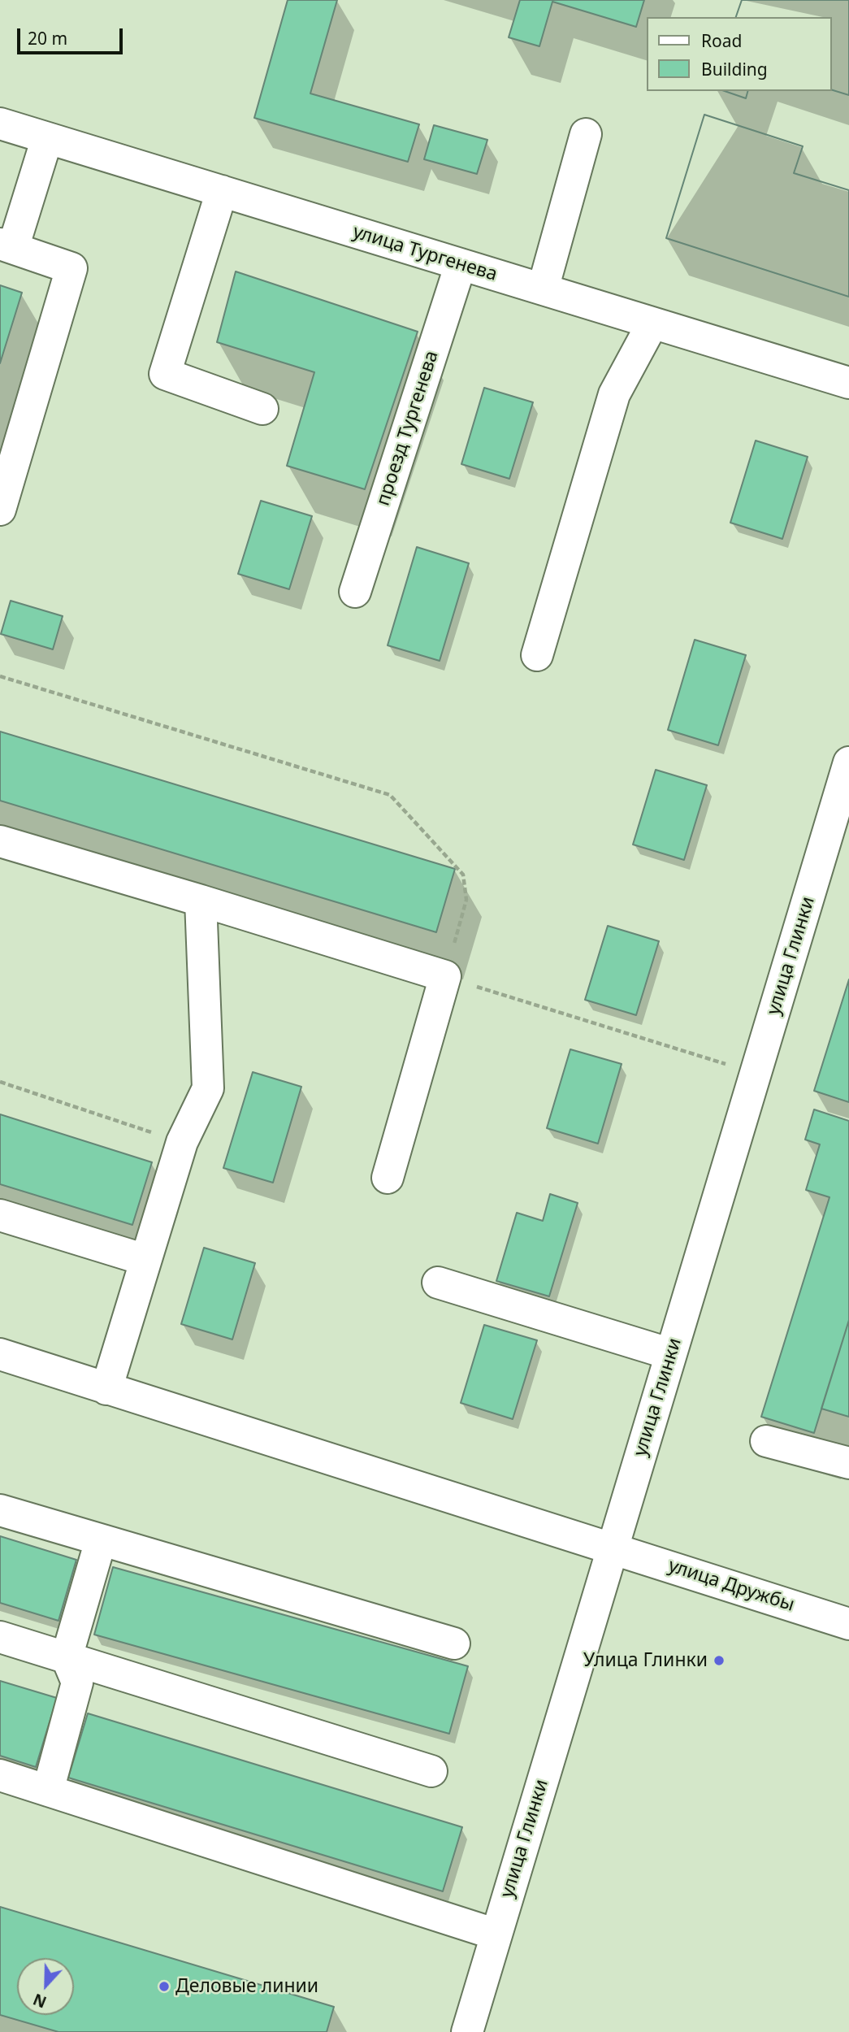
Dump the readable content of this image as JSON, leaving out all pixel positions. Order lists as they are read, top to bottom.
{
  "streets": {
    "street": [
      "улица Тургенева",
      "проезд Тургенева",
      "улица Глинки",
      "улица Дружбы"
    ]
  },
  "crossings": [
    ["улица Тургенева", "проезд Тургенева"],
    ["улица Глинки", "улица Дружбы"]
  ],
  "places": ["Улица Глинки", "Деловые линии"],
  "legend": ["Road", "Building"],
  "scale_bar": "20 m",
  "north": "bottom"
}
